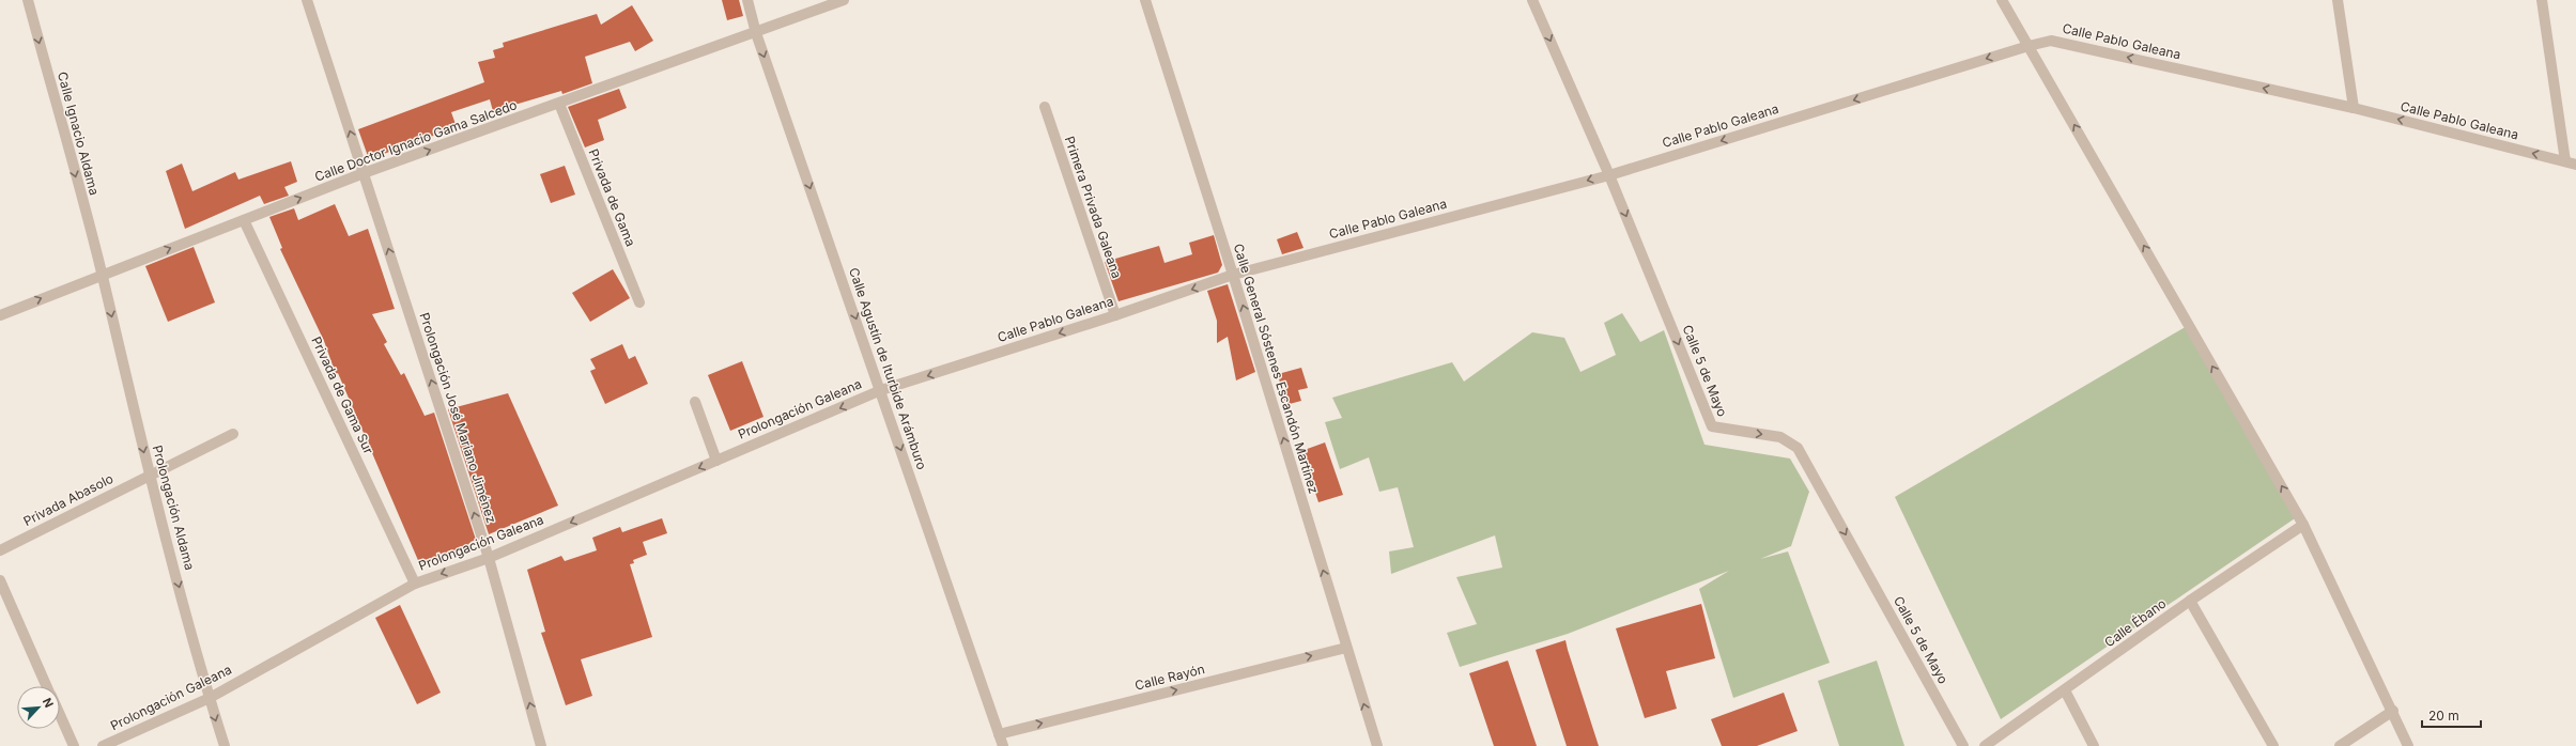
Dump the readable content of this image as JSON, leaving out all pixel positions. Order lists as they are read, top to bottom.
{
  "streets": {
    "street": [
      "Calle Pablo Galeana",
      "Calle Ignacio Aldama",
      "Calle Doctor Ignacio Gama Salcedo",
      "Privada de Gama",
      "Primera Privada Galeana",
      "Calle Agustín de Iturbide Arámburo",
      "Calle General Sóstenes Escandón Martínez",
      "Calle 5 de Mayo",
      "Privada de Gama Sur",
      "Prolongación Galeana",
      "Prolongación José Mariano Jiménez",
      "Privada Abasolo",
      "Prolongación Aldama",
      "Calle Ébano",
      "Calle Rayón"
    ]
  },
  "crossings": [
    ["Calle Pablo Galeana", "Primera Privada Galeana"],
    ["Calle Pablo Galeana", "Calle Agustín de Iturbide Arámburo"],
    ["Calle Pablo Galeana", "Calle General Sóstenes Escandón Martínez"],
    ["Calle Pablo Galeana", "Calle 5 de Mayo"],
    ["Calle Pablo Galeana", "Prolongación Galeana"],
    ["Calle Ignacio Aldama", "Calle Doctor Ignacio Gama Salcedo"],
    ["Calle Ignacio Aldama", "Prolongación Aldama"],
    ["Calle Doctor Ignacio Gama Salcedo", "Privada de Gama"],
    ["Calle Doctor Ignacio Gama Salcedo", "Calle Agustín de Iturbide Arámburo"],
    ["Calle Doctor Ignacio Gama Salcedo", "Privada de Gama Sur"],
    ["Calle Doctor Ignacio Gama Salcedo", "Prolongación José Mariano Jiménez"],
    ["Calle Doctor Ignacio Gama Salcedo", "Prolongación Aldama"],
    ["Calle Agustín de Iturbide Arámburo", "Prolongación Galeana"],
    ["Calle Agustín de Iturbide Arámburo", "Calle Rayón"],
    ["Calle General Sóstenes Escandón Martínez", "Calle Rayón"],
    ["Privada de Gama Sur", "Prolongación Galeana"],
    ["Prolongación Galeana", "Prolongación José Mariano Jiménez"],
    ["Prolongación Galeana", "Prolongación Aldama"],
    ["Privada Abasolo", "Prolongación Aldama"]
  ],
  "one_way": [
    "Calle Pablo Galeana",
    "Calle Ignacio Aldama",
    "Calle Doctor Ignacio Gama Salcedo",
    "Calle Agustín de Iturbide Arámburo",
    "Calle General Sóstenes Escandón Martínez",
    "Calle 5 de Mayo",
    "Prolongación Galeana",
    "Prolongación José Mariano Jiménez",
    "Prolongación Aldama",
    "Calle Rayón"
  ],
  "scale_bar": "20 m",
  "north": "top right"
}
